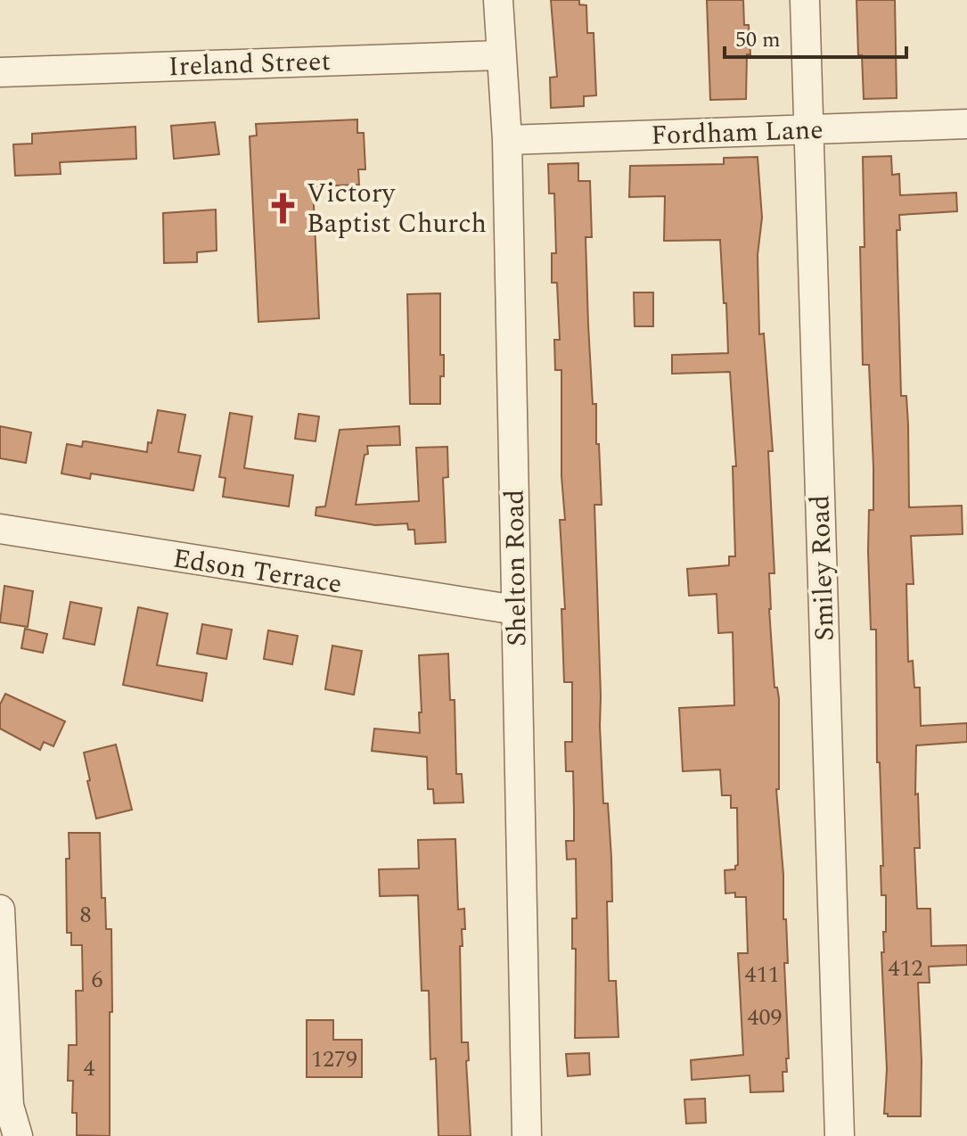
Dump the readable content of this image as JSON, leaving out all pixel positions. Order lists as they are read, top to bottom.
{
  "streets": {
    "street": [
      "Ireland Street",
      "Fordham Lane",
      "Shelton Road",
      "Smiley Road",
      "Edson Terrace"
    ]
  },
  "crossings": [
    ["Ireland Street", "Shelton Road"],
    ["Fordham Lane", "Shelton Road"],
    ["Fordham Lane", "Smiley Road"],
    ["Shelton Road", "Edson Terrace"]
  ],
  "places": {
    "church": ["Victory Baptist Church"]
  },
  "house_numbers": [
    "8",
    "412",
    "411",
    "6",
    "409",
    "1279",
    "4"
  ],
  "scale_bar": "50 m"
}
